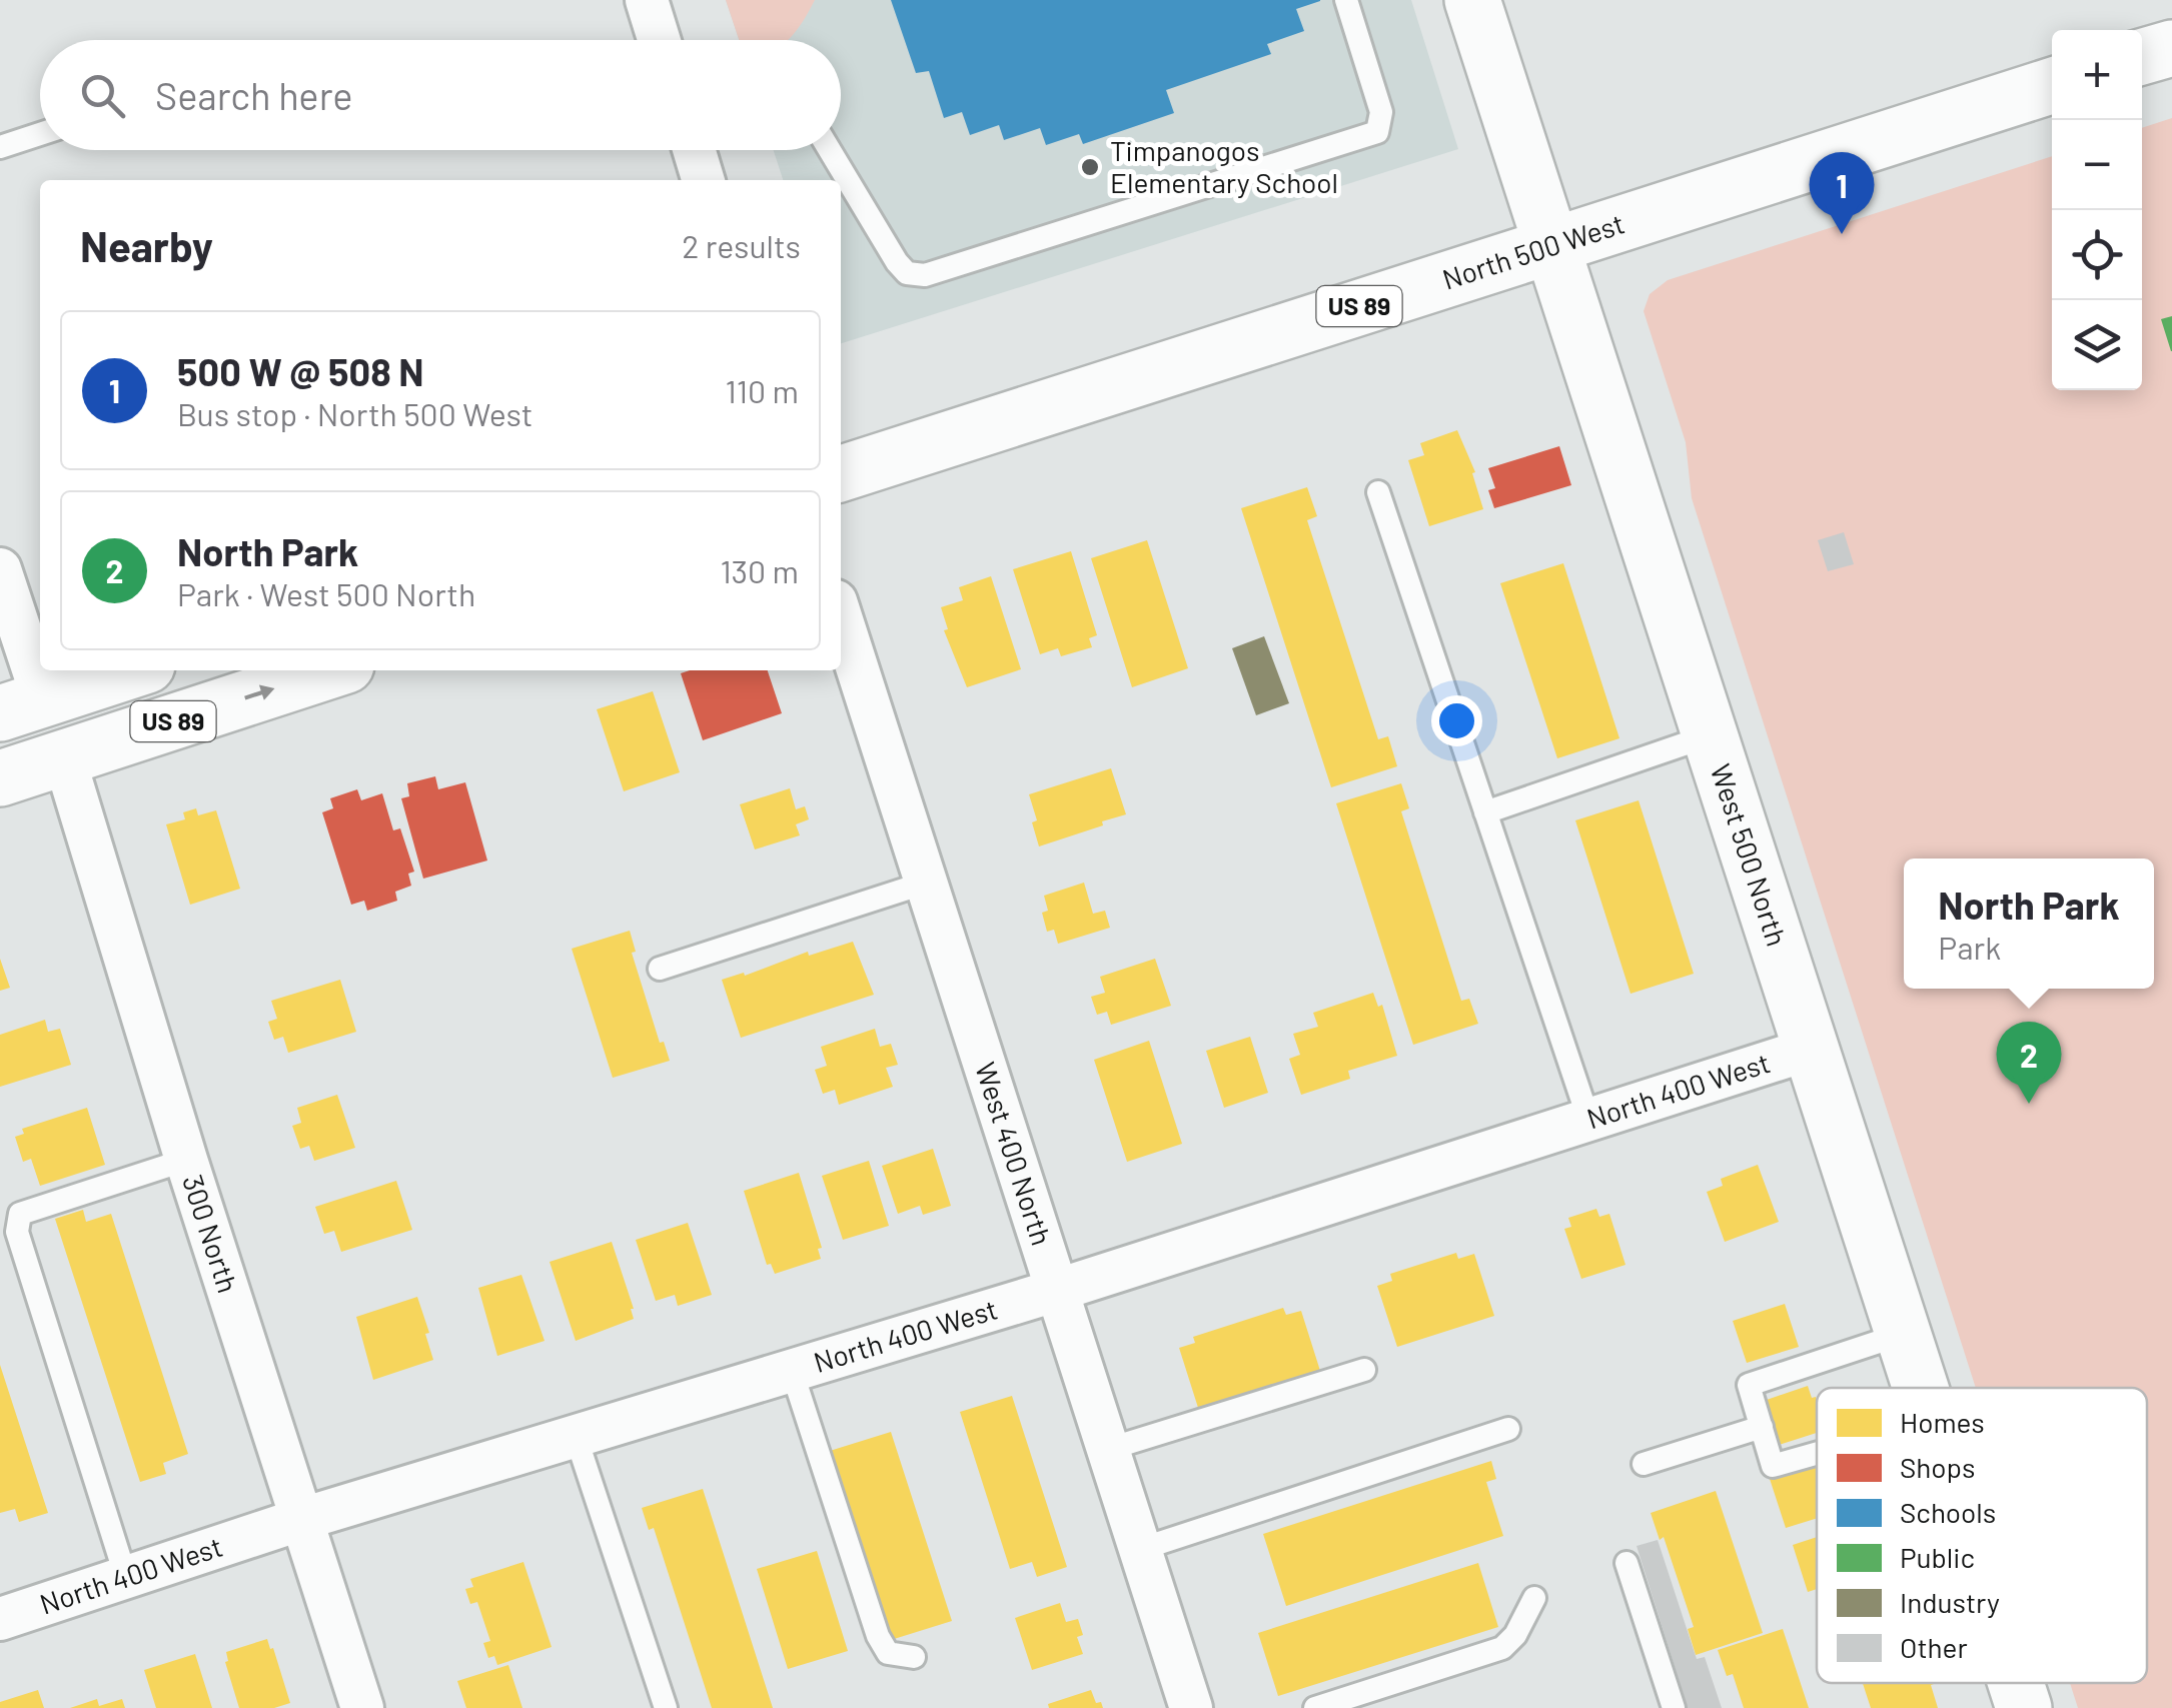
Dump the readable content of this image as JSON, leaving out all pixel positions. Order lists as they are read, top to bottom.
{
  "streets": {
    "street": [
      "North 500 West",
      "US 89",
      "West 500 North",
      "North 400 West",
      "West 400 North",
      "300 North"
    ]
  },
  "crossings": [
    ["North 500 West", "West 500 North"],
    ["US 89", "300 North"],
    ["West 500 North", "North 400 West"],
    ["North 400 West", "West 400 North"],
    ["North 400 West", "300 North"]
  ],
  "places": ["Timpanogos Elementary School"],
  "legend": [
    "Homes",
    "Shops",
    "Schools",
    "Public",
    "Industry",
    "Other"
  ],
  "page": {
    "map_buttons": ["+", "−"],
    "search": "Search here",
    "pins": ["1", "2"],
    "heading": ["Nearby", "2 results"],
    "list": [
      {
        "mark": "1",
        "name": "500 W @ 508 N",
        "note": "Bus stop · North 500 West",
        "value": "110 m"
      },
      {
        "mark": "2",
        "name": "North Park",
        "note": "Park · West 500 North",
        "value": "130 m"
      }
    ],
    "popup": ["North Park", "Park"]
  }
}
